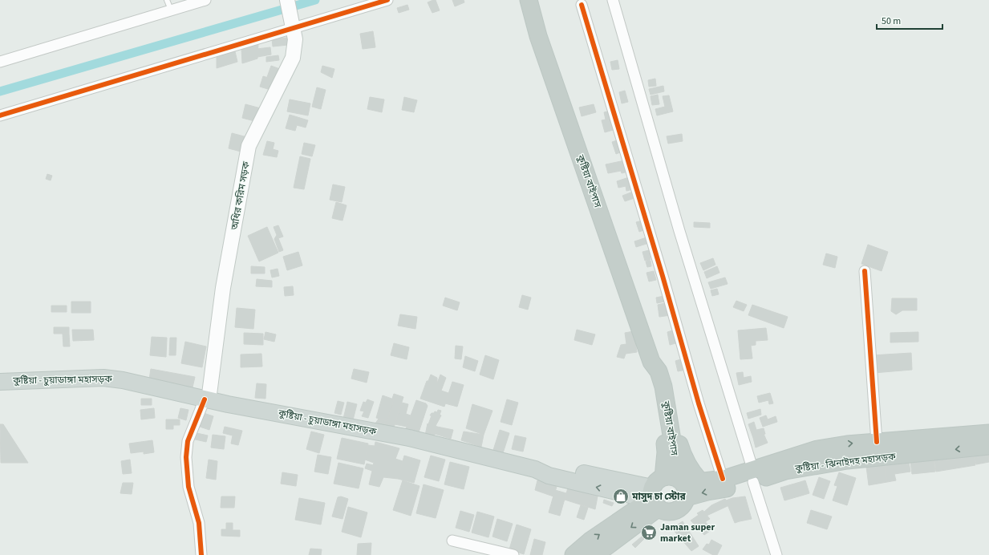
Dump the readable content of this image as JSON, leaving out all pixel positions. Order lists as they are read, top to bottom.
{
  "streets": {
    "highway": ["কুষ্টিয়া বাইপাস", "কুষ্টিয়া - ঝিনাইদহ মহাসড়ক"],
    "main road": ["অধির করিম সড়ক", "কুষ্টিয়া - চুয়াডাঙ্গা মহাসড়ক"]
  },
  "crossings": [
    ["কুষ্টিয়া বাইপাস", "কুষ্টিয়া - চুয়াডাঙ্গা মহাসড়ক"],
    ["কুষ্টিয়া বাইপাস", "কুষ্টিয়া - ঝিনাইদহ মহাসড়ক"],
    ["অধির করিম সড়ক", "কুষ্টিয়া - চুয়াডাঙ্গা মহাসড়ক"],
    ["কুষ্টিয়া - চুয়াডাঙ্গা মহাসড়ক", "কুষ্টিয়া - ঝিনাইদহ মহাসড়ক"]
  ],
  "places": {
    "shop": ["মাসুদ চা স্টোর"],
    "supermarket": ["Jaman super market"]
  },
  "scale_bar": "50 m"
}
